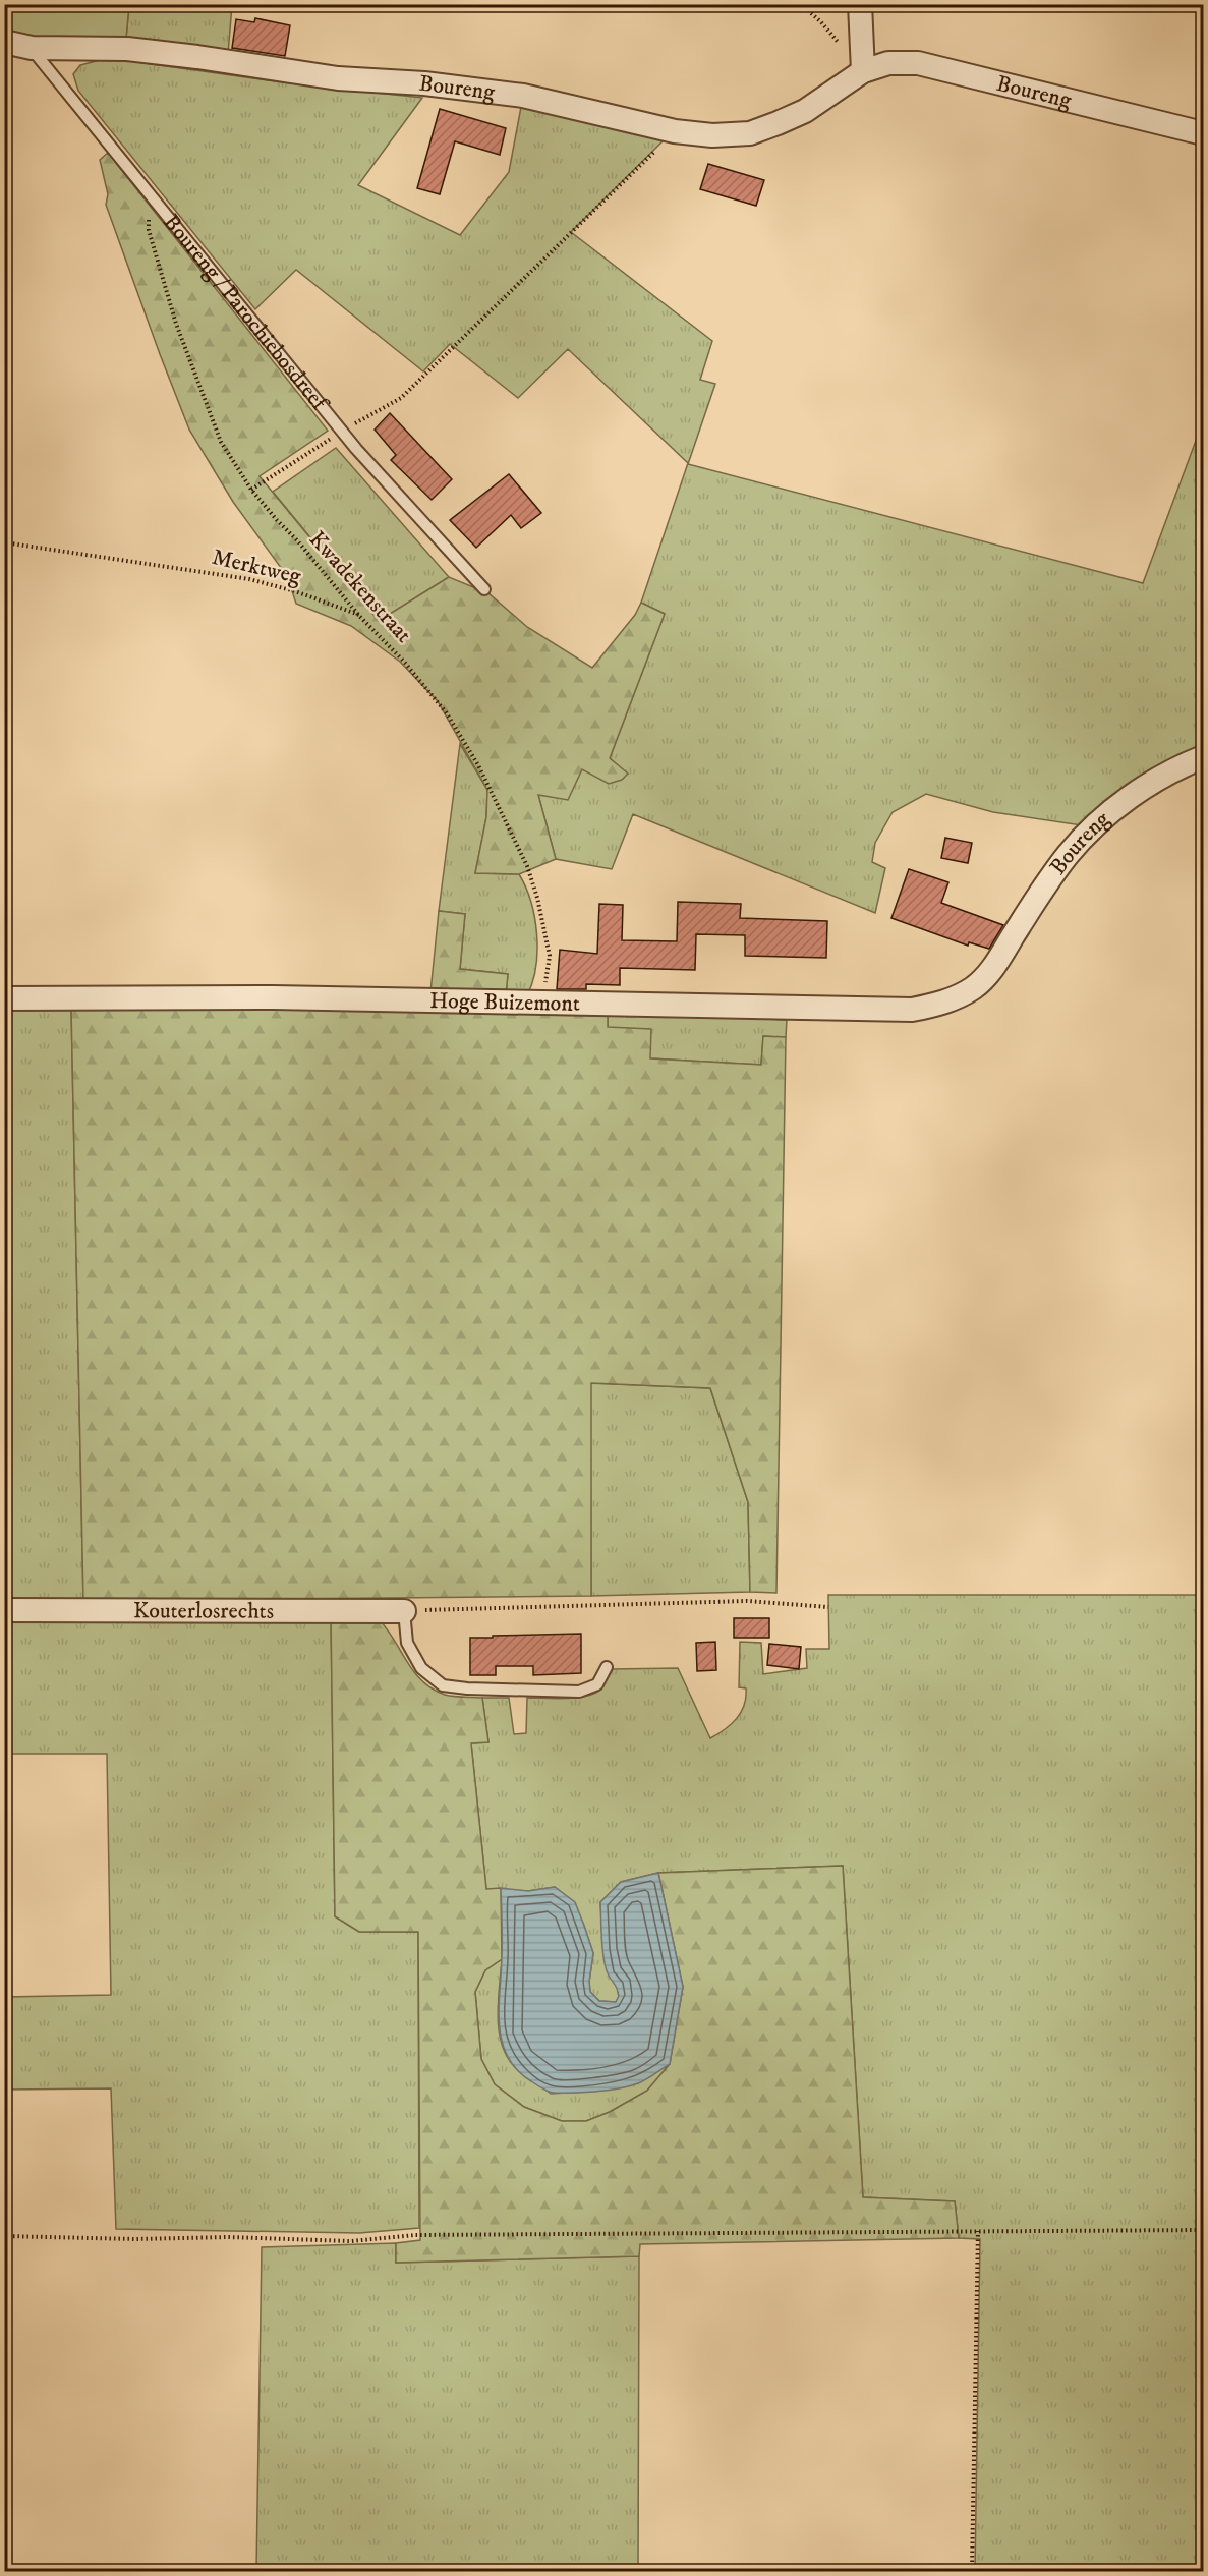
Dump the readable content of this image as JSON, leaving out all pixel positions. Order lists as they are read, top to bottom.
{
  "streets": {
    "street": ["Boureng", "Hoge Buizemont", "Kouterlosrechts"],
    "lane": ["Boureng / Parochiebosdreef"],
    "path": ["Merktweg", "Kwadekenstraat"]
  },
  "crossings": [
    ["Boureng", "Boureng / Parochiebosdreef"],
    ["Boureng", "Hoge Buizemont"],
    ["Boureng / Parochiebosdreef", "Kwadekenstraat"],
    ["Merktweg", "Kwadekenstraat"],
    ["Kwadekenstraat", "Hoge Buizemont"]
  ]
}
